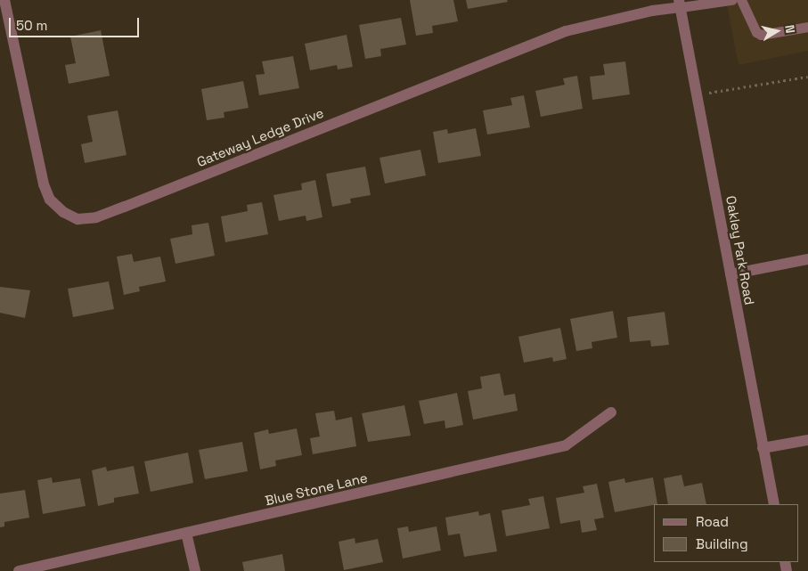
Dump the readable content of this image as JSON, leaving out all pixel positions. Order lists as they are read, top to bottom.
{
  "streets": {
    "street": ["Gateway Ledge Drive", "Oakley Park Road", "Blue Stone Lane"]
  },
  "crossings": [
    ["Gateway Ledge Drive", "Oakley Park Road"]
  ],
  "legend": ["Road", "Building"],
  "scale_bar": "50 m",
  "north": "right"
}
